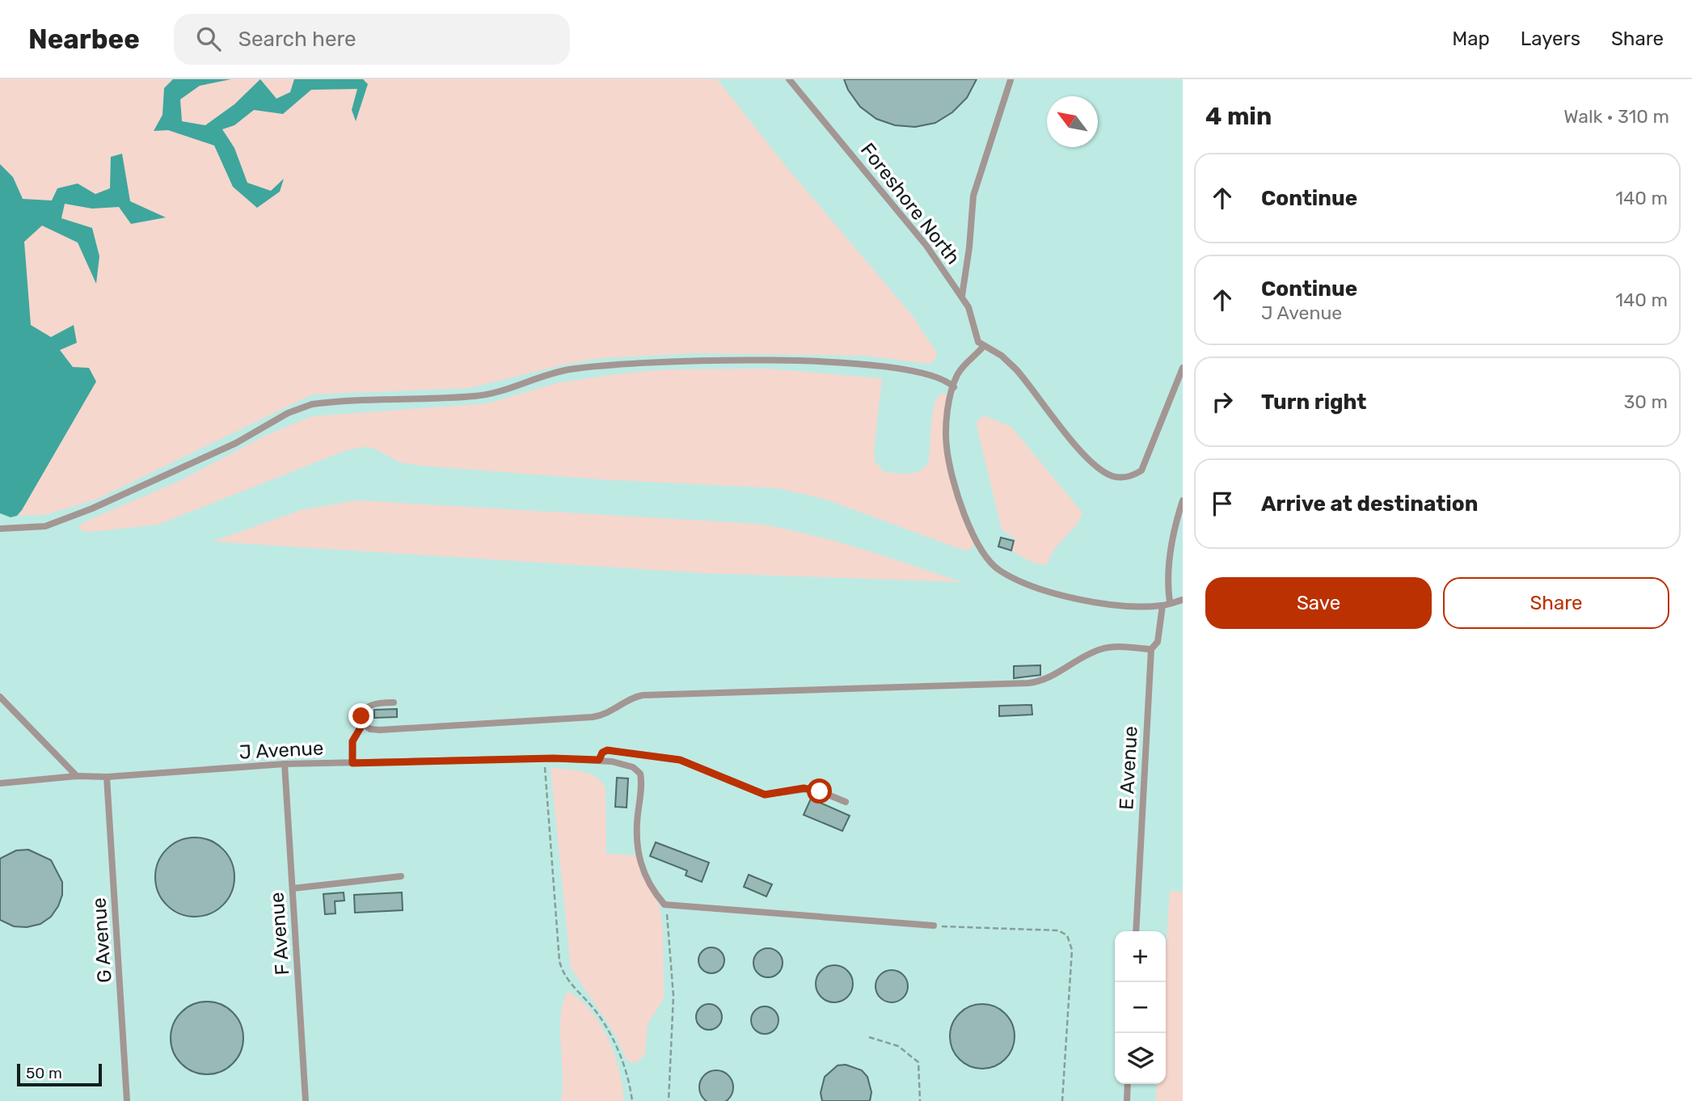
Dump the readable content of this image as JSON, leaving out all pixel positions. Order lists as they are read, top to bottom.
{
  "streets": {
    "lane": [
      "Foreshore North",
      "J Avenue",
      "E Avenue",
      "F Avenue",
      "G Avenue"
    ]
  },
  "crossings": [
    ["J Avenue", "F Avenue"],
    ["J Avenue", "G Avenue"]
  ],
  "scale_bar": "50 m",
  "north": "top left",
  "page": {
    "header": "Nearbee",
    "search": "Search here",
    "nav": ["Map", "Layers", "Share"],
    "heading": ["4 min", "Walk · 310 m"],
    "list": [
      ["Continue", "140 m"],
      ["Continue", "J Avenue", "140 m"],
      ["Turn right", "30 m"],
      "Arrive at destination"
    ],
    "buttons": ["Save", "Share"],
    "map_buttons": ["+", "−"],
    "scale": "50 m"
  }
}
